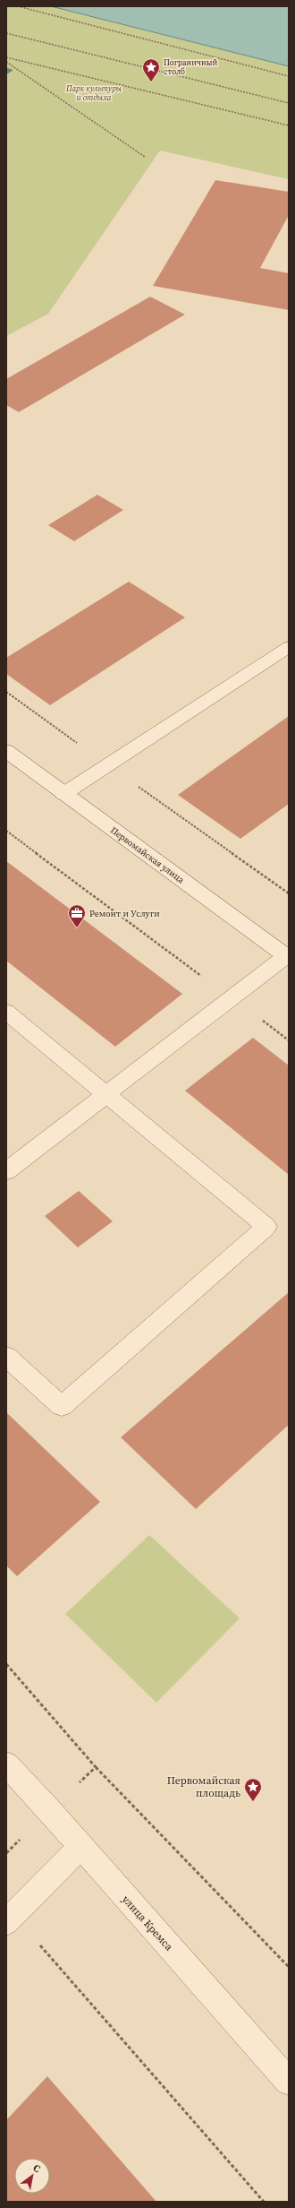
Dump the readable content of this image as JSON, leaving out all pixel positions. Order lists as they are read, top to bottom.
{
  "streets": {
    "main road": ["Первомайская улица", "улица Кремса"]
  },
  "parks": ["Парк культуры и отдыха"],
  "places": {
    "place": ["Пограничный столб", "Первомайская площадь"],
    "office": ["Ремонт и Услуги"]
  },
  "north": "top right"
}
